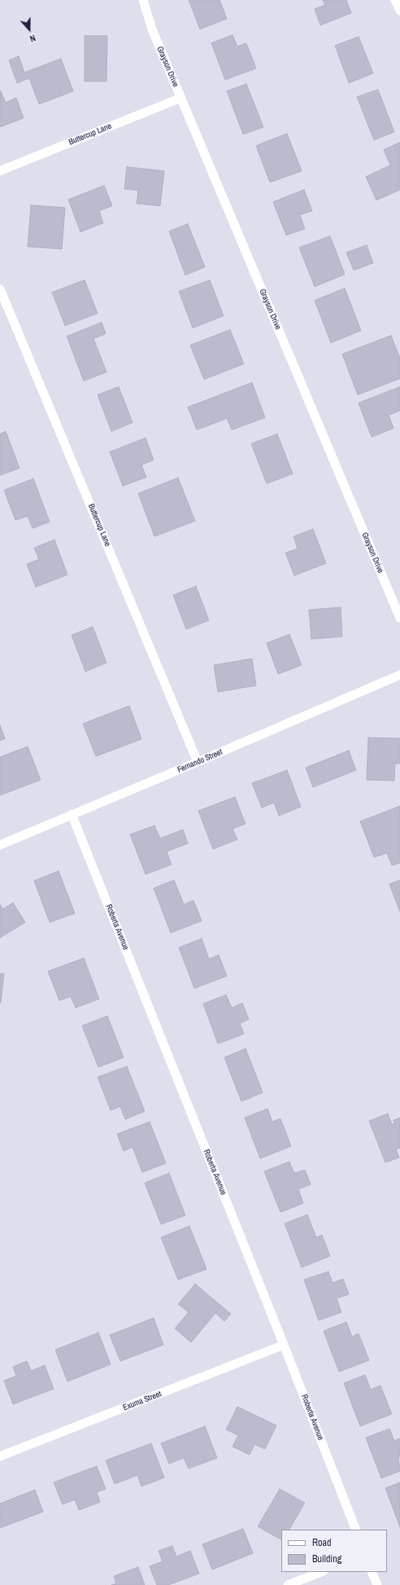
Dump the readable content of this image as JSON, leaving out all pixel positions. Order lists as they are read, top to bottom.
{
  "streets": {
    "street": [
      "Grayson Drive",
      "Buttercup Lane",
      "Fernando Street",
      "Roberta Avenue",
      "Exuma Street"
    ]
  },
  "crossings": [
    ["Grayson Drive", "Buttercup Lane"],
    ["Buttercup Lane", "Fernando Street"],
    ["Fernando Street", "Roberta Avenue"],
    ["Roberta Avenue", "Exuma Street"]
  ],
  "legend": ["Road", "Building"],
  "north": "bottom"
}
